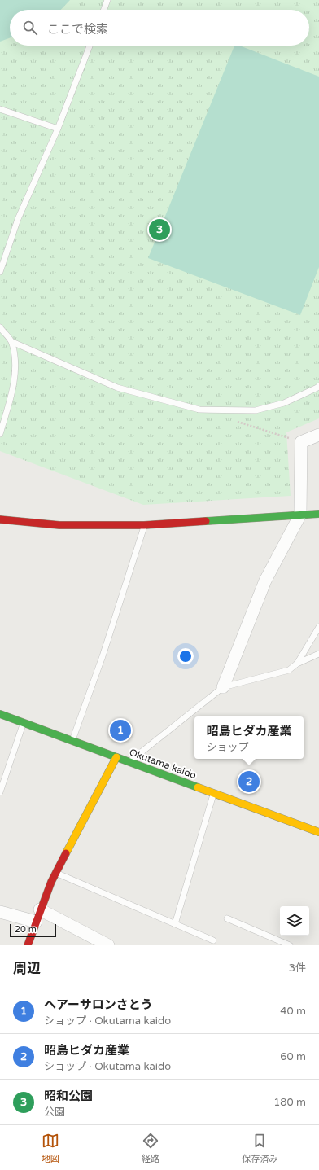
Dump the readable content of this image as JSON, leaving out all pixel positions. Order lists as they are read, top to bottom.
{
  "streets": {
    "street": ["Okutama kaido"]
  },
  "scale_bar": "20 m",
  "page": {
    "search": "ここで検索",
    "pins": ["3", "1", "2"],
    "popup": ["昭島ヒダカ産業", "ショップ"],
    "scale": "20 m",
    "heading": ["周辺", "3件"],
    "list": [
      {
        "mark": "1",
        "name": "ヘアーサロンさとう",
        "note": "ショップ · Okutama kaido",
        "value": "40 m"
      },
      {
        "mark": "2",
        "name": "昭島ヒダカ産業",
        "note": "ショップ · Okutama kaido",
        "value": "60 m"
      },
      {
        "mark": "3",
        "name": "昭和公園",
        "note": "公園",
        "value": "180 m"
      }
    ],
    "nav": ["地図", "経路", "保存済み"]
  }
}
